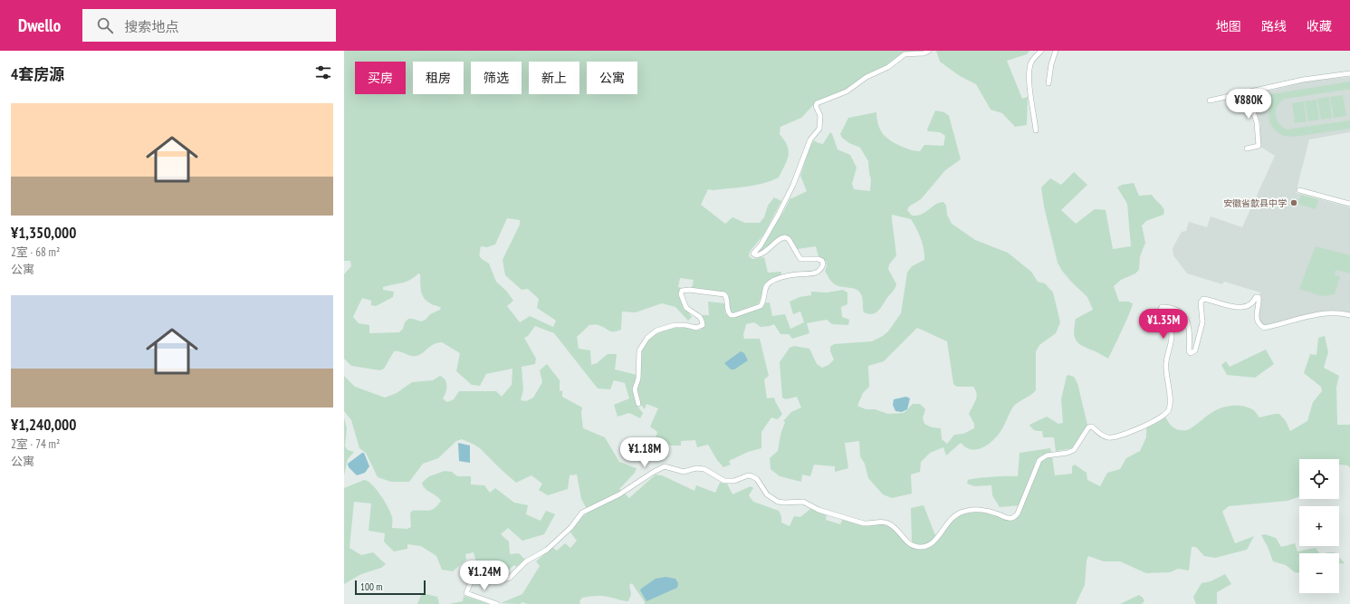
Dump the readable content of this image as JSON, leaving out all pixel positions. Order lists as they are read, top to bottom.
{
  "places": ["安徽省歙县中学"],
  "scale_bar": "100 m",
  "page": {
    "header": "Dwello",
    "search": "搜索地点",
    "nav": ["地图", "路线", "收藏"],
    "heading": "4套房源",
    "chip": [
      "买房",
      "租房",
      "筛选",
      "新上",
      "公寓"
    ],
    "price": [
      "¥880K",
      "¥1.35M",
      "¥1.18M",
      "¥1.24M"
    ],
    "list": [
      {
        "name": "¥1,350,000",
        "note": "2室 · 68 m² · 公寓"
      },
      {
        "name": "¥1,240,000",
        "note": "2室 · 74 m² · 公寓"
      }
    ],
    "map_buttons": ["+", "−"],
    "scale": "100 m"
  }
}
